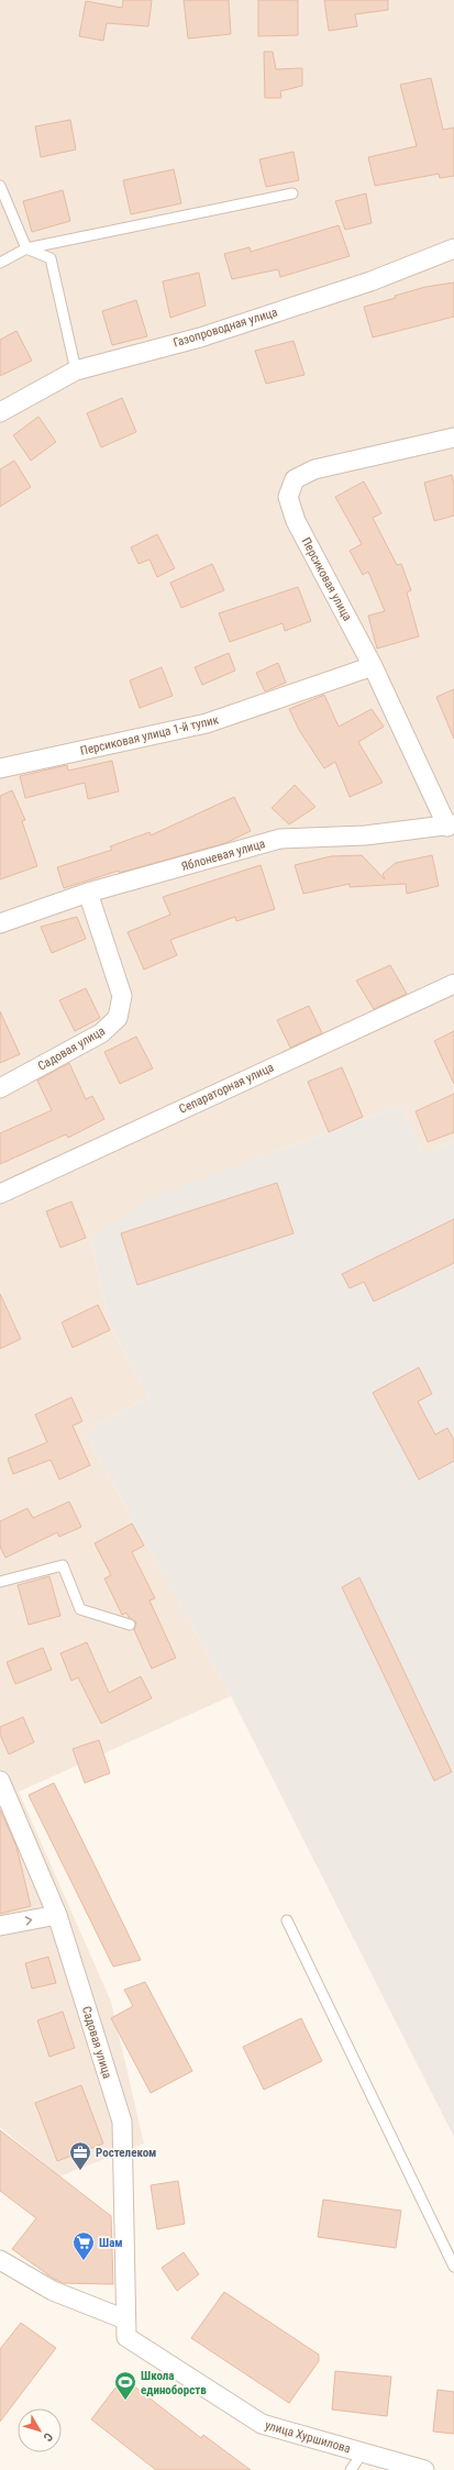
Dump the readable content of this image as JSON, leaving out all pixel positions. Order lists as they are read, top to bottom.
{
  "streets": {
    "street": [
      "Газопроводная улица",
      "Персиковая улица",
      "Персиковая улица 1-й тупик",
      "Яблоневая улица",
      "Садовая улица",
      "Сепараторная улица",
      "улица Хуршилова"
    ]
  },
  "crossings": [
    ["Персиковая улица", "Персиковая улица 1-й тупик"],
    ["Персиковая улица", "Яблоневая улица"],
    ["Яблоневая улица", "Садовая улица"],
    ["Садовая улица", "улица Хуршилова"]
  ],
  "places": {
    "office": ["Ростелеком"],
    "supermarket": ["Шам"],
    "sports": ["Школа единоборств"]
  },
  "north": "bottom right"
}
